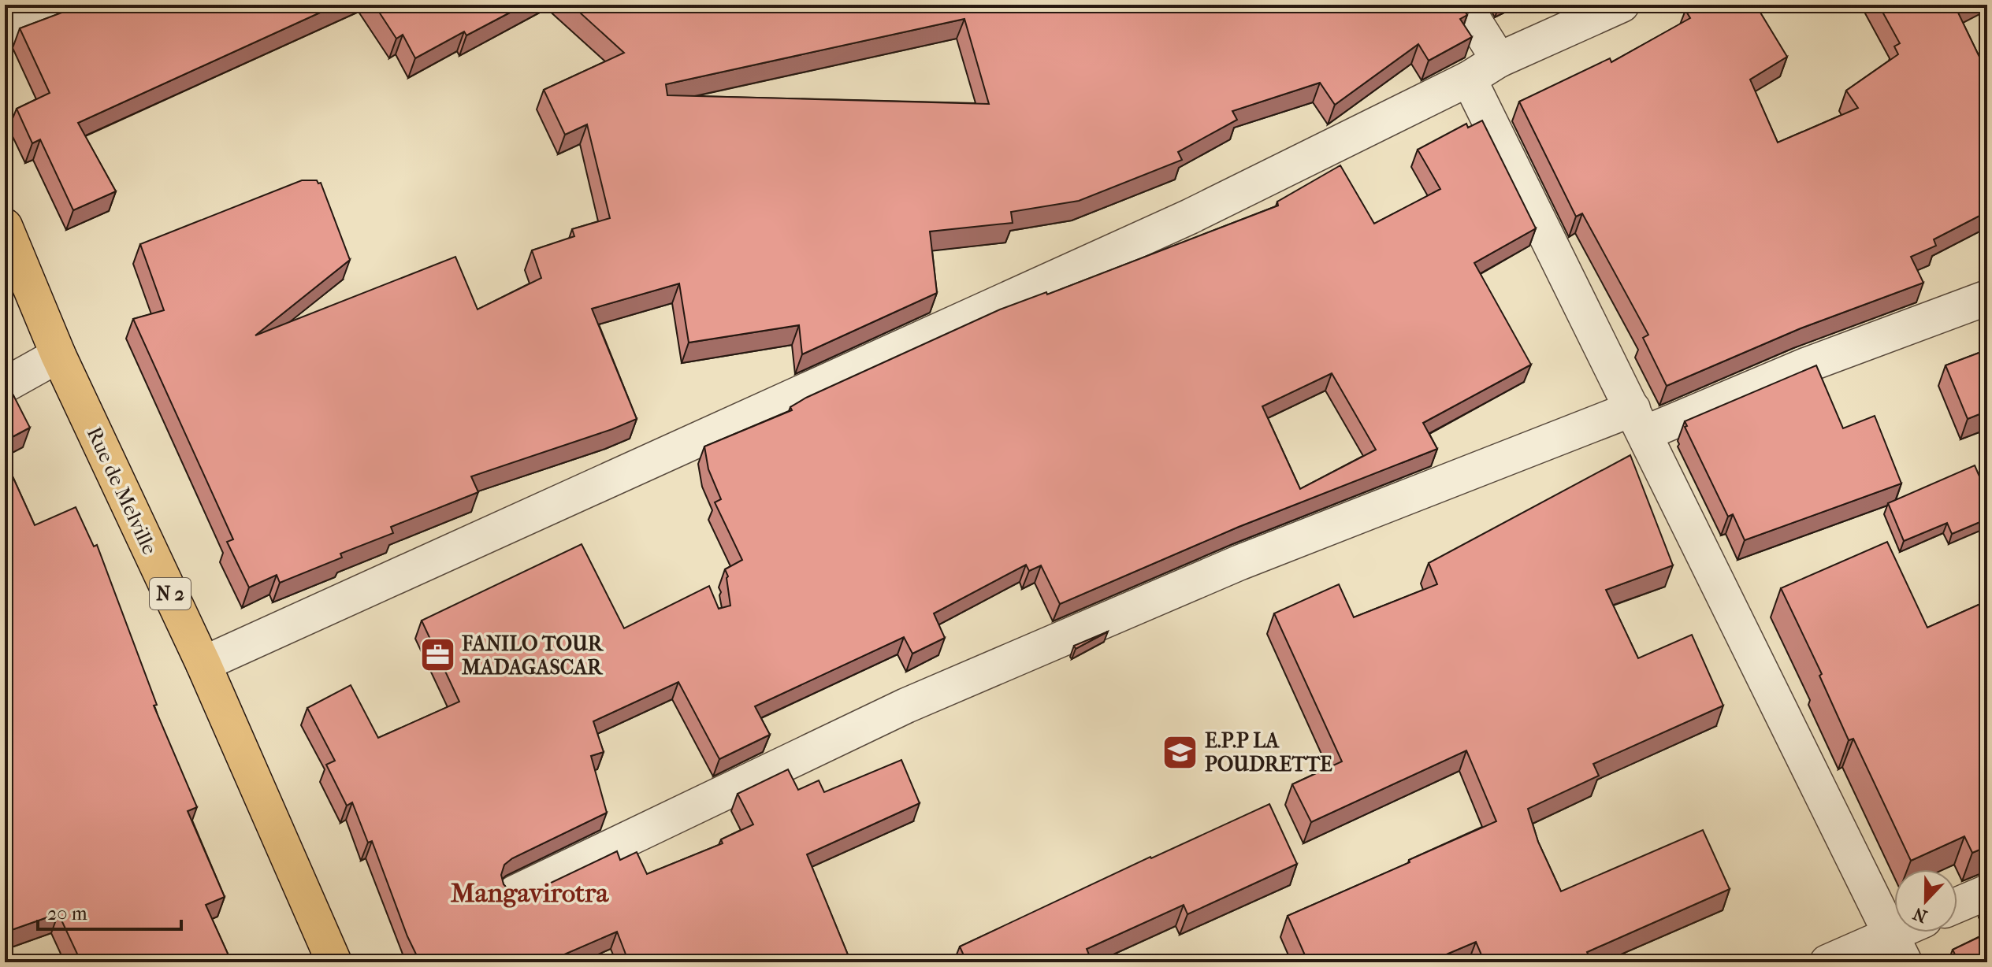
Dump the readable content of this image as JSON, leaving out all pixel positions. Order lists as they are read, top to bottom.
{
  "streets": {
    "main road": ["Rue de Melville", "N 2"]
  },
  "districts": ["Mangavirotra"],
  "places": {
    "office": ["FANILO TOUR MADAGASCAR"],
    "school or university": ["E.P.P LA POUDRETTE"]
  },
  "scale_bar": "20 m",
  "north": "bottom"
}
